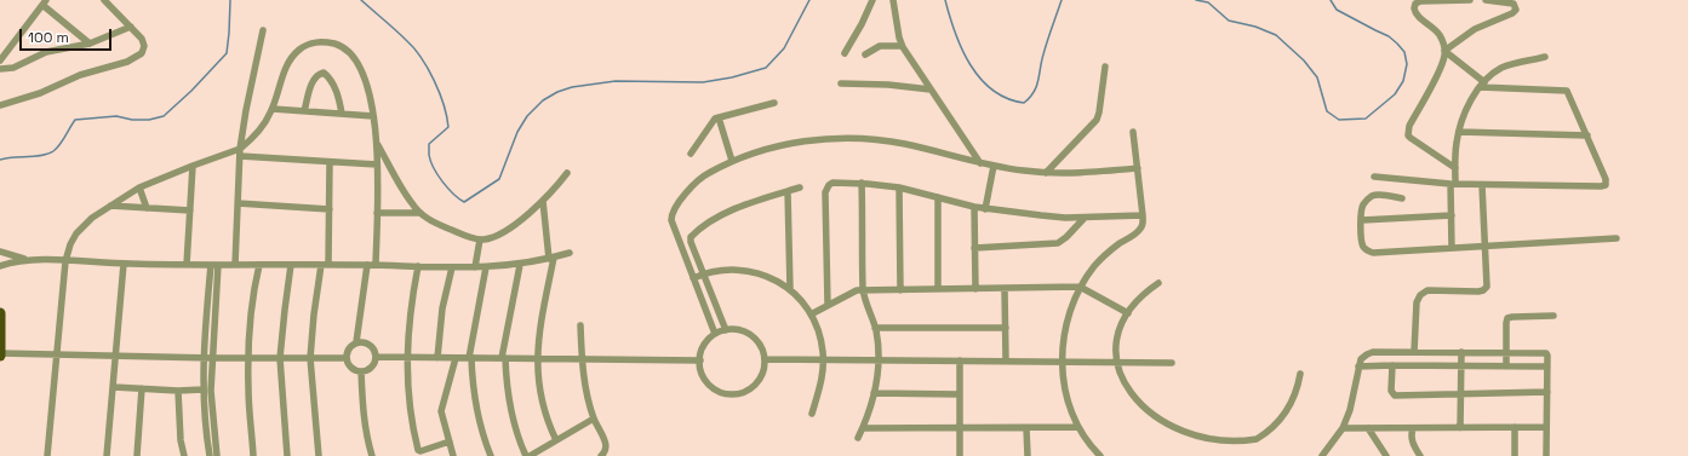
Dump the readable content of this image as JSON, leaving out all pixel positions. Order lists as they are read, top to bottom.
{
  "scale_bar": "100 m"
}
